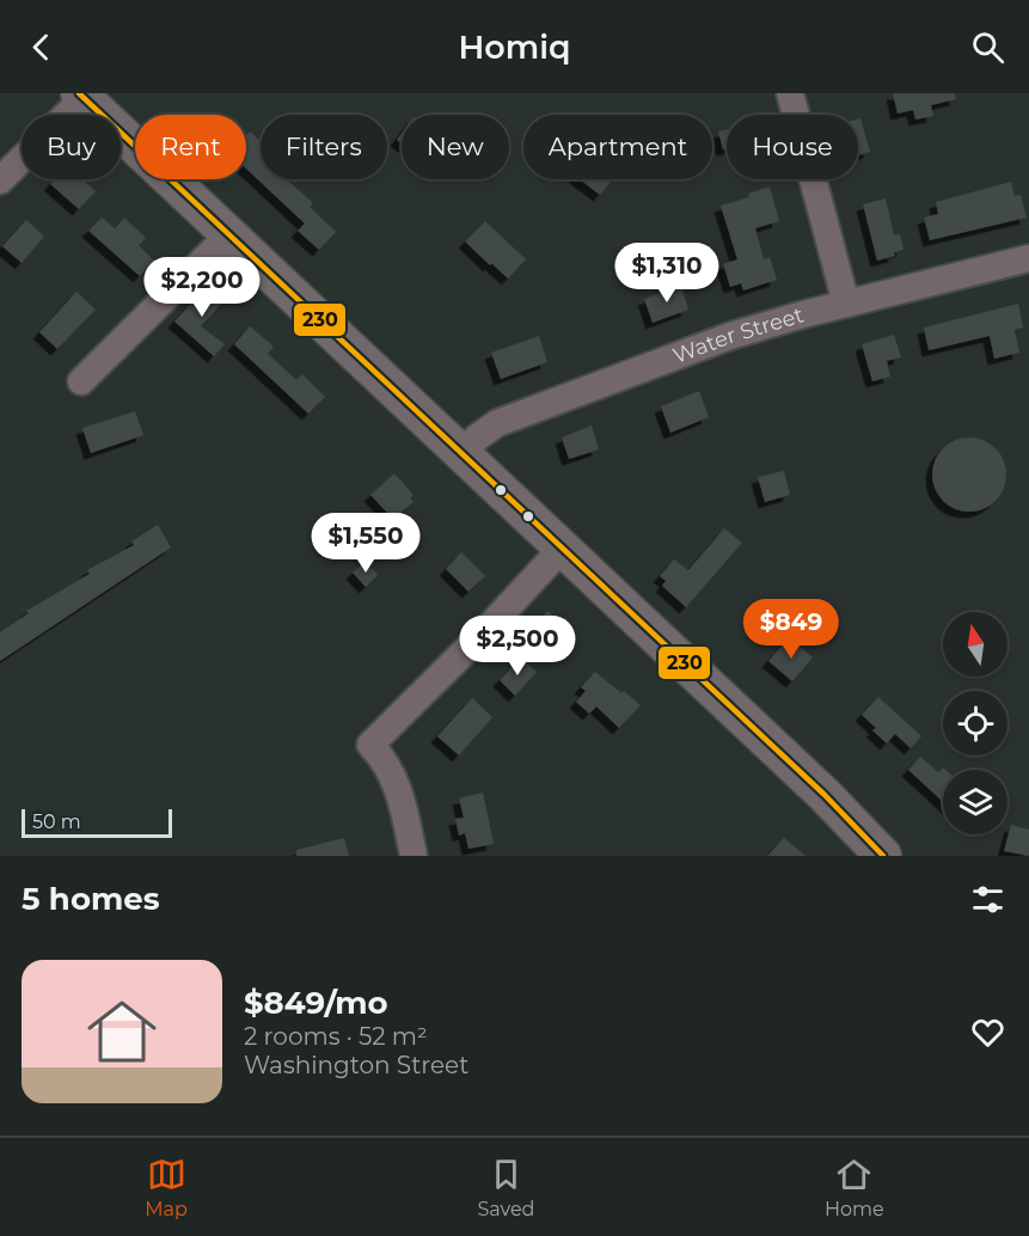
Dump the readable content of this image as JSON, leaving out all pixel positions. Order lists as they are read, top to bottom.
{
  "streets": {
    "street": ["Water Street"]
  },
  "lines": ["transit line 230"],
  "scale_bar": "50 m",
  "north": "top",
  "page": {
    "header": "Homiq",
    "chip": [
      "Buy",
      "Rent",
      "Filters",
      "New",
      "Apartment",
      "House"
    ],
    "price": [
      "$1,310",
      "$2,200",
      "$1,550",
      "$849",
      "$2,500"
    ],
    "scale": "50 m",
    "heading": "5 homes",
    "list": [
      {
        "name": "$849/mo",
        "note": "2 rooms · 52 m² · Washington Street"
      }
    ],
    "tabs": ["Map", "Saved", "Home"]
  }
}
